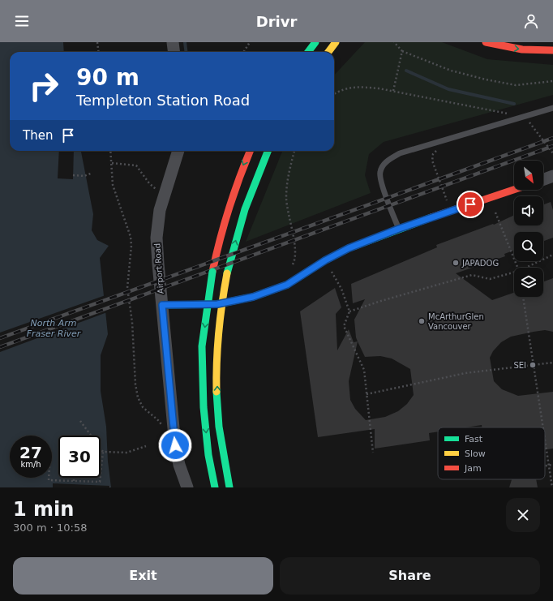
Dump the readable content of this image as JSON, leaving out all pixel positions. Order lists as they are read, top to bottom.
{
  "streets": {
    "street": ["Airport Road"]
  },
  "water": ["North Arm Fraser River"],
  "places": ["JAPADOG", "McArthurGlen Vancouver", "SEI"],
  "legend": ["Fast", "Slow", "Jam"],
  "north": "bottom right",
  "page": {
    "header": "Drivr",
    "turn": ["90 m", "Templeton Station Road"],
    "then": "Then",
    "speed": "27 km/h",
    "limit": "30",
    "heading": ["1 min", "300 m · 10:58"],
    "buttons": ["Exit", "Share"]
  }
}
